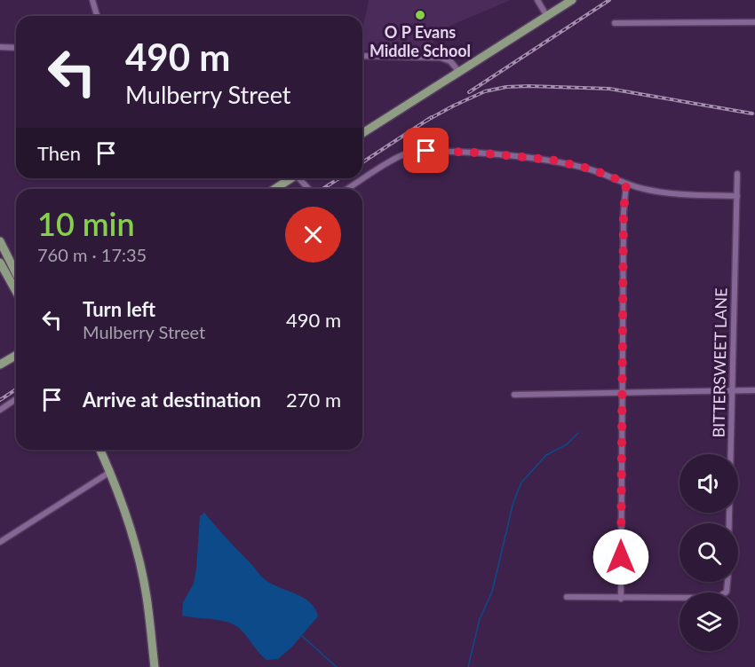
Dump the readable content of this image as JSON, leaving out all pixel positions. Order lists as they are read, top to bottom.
{
  "streets": {
    "street": ["BITTERSWEET LANE"]
  },
  "places": ["O P Evans Middle School"],
  "page": {
    "turn": ["490 m", "Mulberry Street"],
    "then": "Then",
    "heading": ["10 min", "760 m · 17:35"],
    "list": [
      {
        "name": "Turn left",
        "note": "Mulberry Street",
        "value": "490 m"
      },
      {
        "name": "Arrive at destination",
        "value": "270 m"
      }
    ]
  }
}
